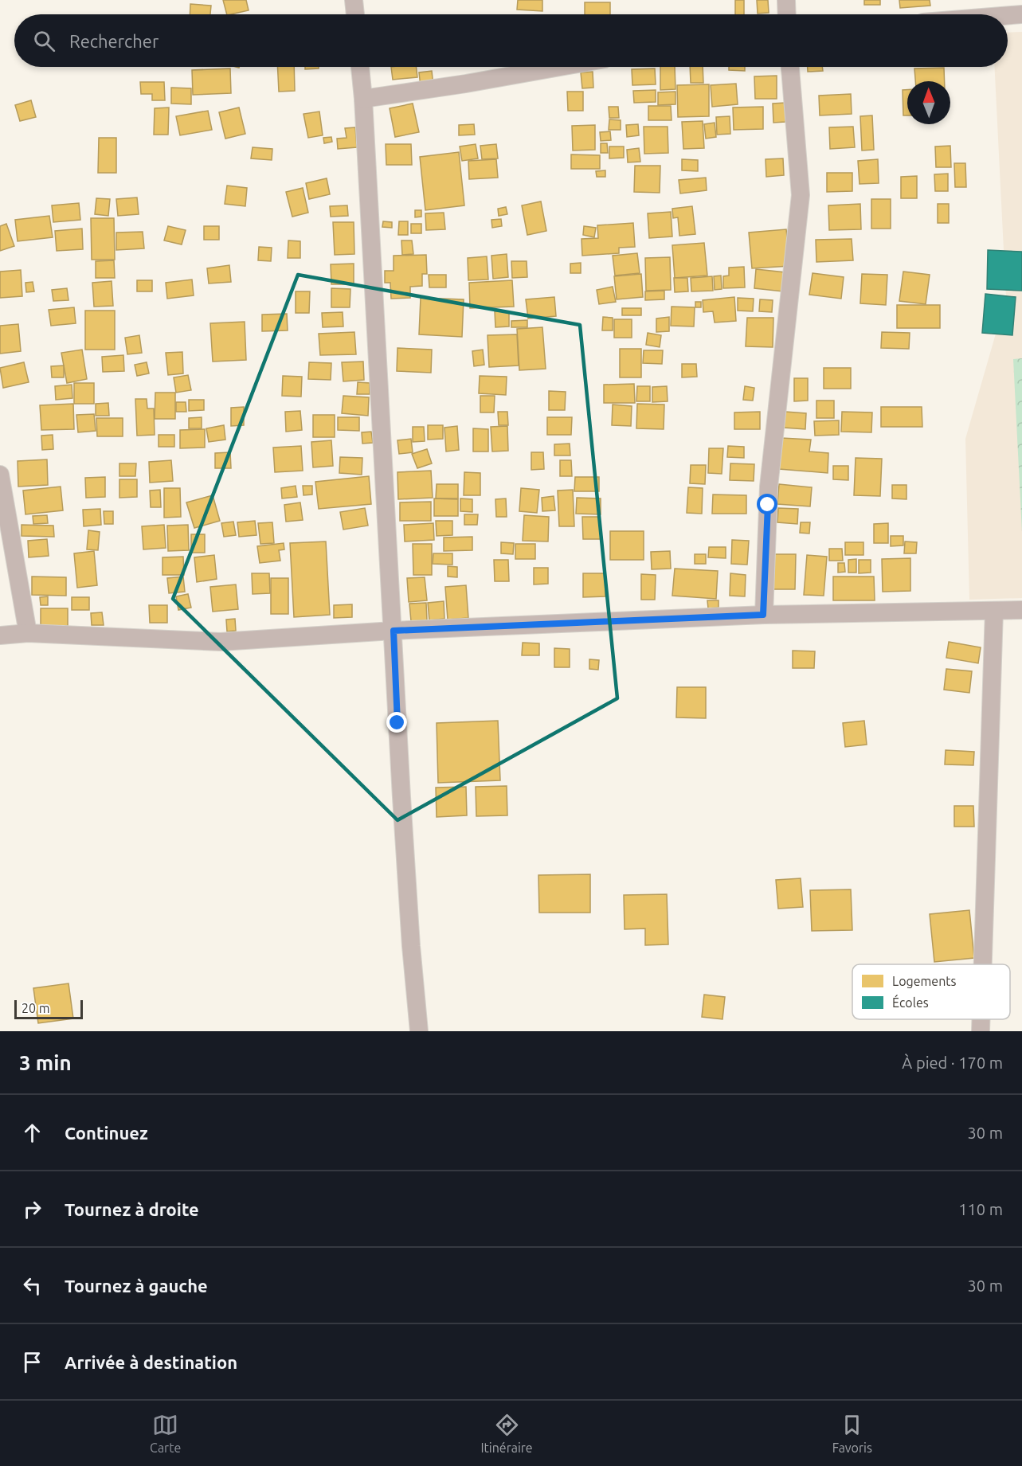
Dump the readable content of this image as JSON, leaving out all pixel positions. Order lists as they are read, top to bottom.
{
  "legend": ["Logements", "Écoles"],
  "scale_bar": "20 m",
  "north": "top",
  "page": {
    "search": "Rechercher",
    "scale": "20 m",
    "heading": ["3 min", "À pied · 170 m"],
    "list": [
      ["Continuez", "30 m"],
      ["Tournez à droite", "110 m"],
      ["Tournez à gauche", "30 m"],
      "Arrivée à destination"
    ],
    "nav": ["Carte", "Itinéraire", "Favoris"]
  }
}
